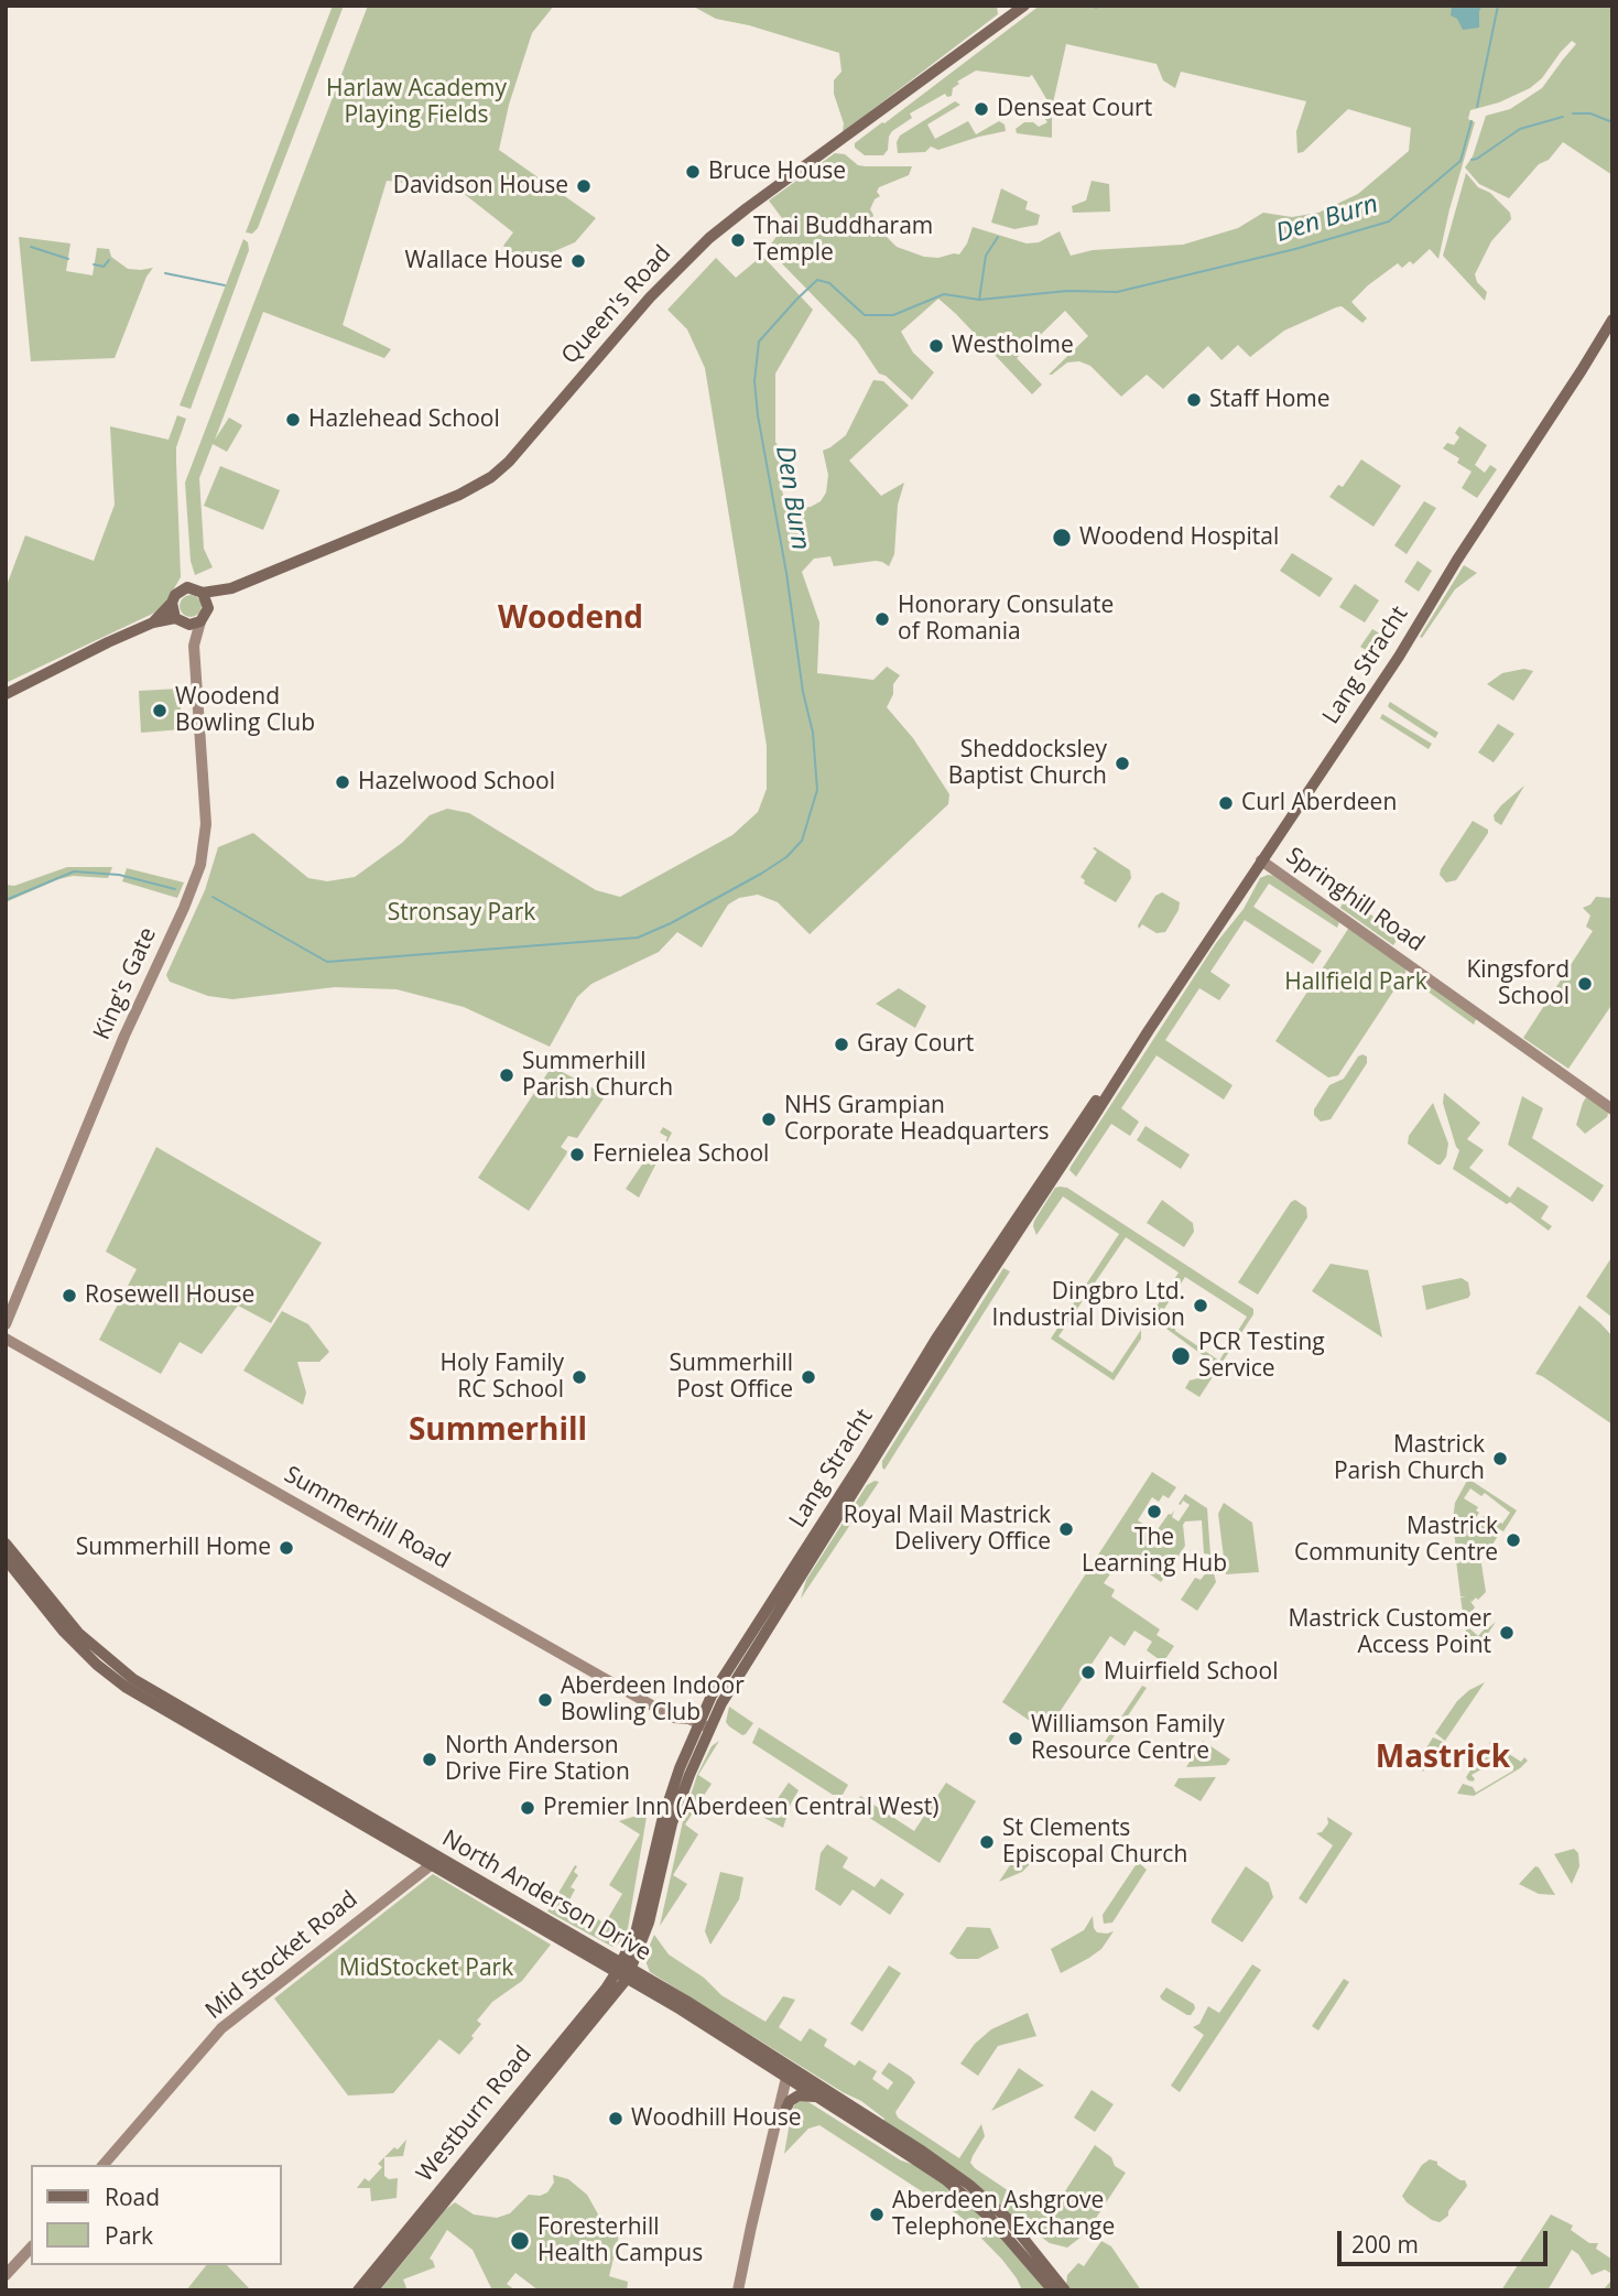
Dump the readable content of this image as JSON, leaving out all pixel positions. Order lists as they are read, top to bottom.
{
  "streets": {
    "main road": [
      "Queen's Road",
      "Lang Stracht",
      "North Anderson Drive",
      "Westburn Road"
    ],
    "street": [
      "Springhill Road",
      "King's Gate",
      "Summerhill Road",
      "Mid Stocket Road"
    ]
  },
  "crossings": [
    ["Queen's Road", "King's Gate"],
    ["Lang Stracht", "Springhill Road"],
    ["Lang Stracht", "Summerhill Road"],
    ["Lang Stracht", "North Anderson Drive"],
    ["Lang Stracht", "Westburn Road"],
    ["North Anderson Drive", "Mid Stocket Road"],
    ["North Anderson Drive", "Westburn Road"]
  ],
  "districts": ["Woodend", "Summerhill", "Mastrick"],
  "water": ["Den Burn"],
  "parks": [
    "Harlaw Academy Playing Fields",
    "Stronsay Park",
    "Hallfield Park",
    "MidStocket Park"
  ],
  "places": [
    "Denseat Court",
    "Bruce House",
    "Davidson House",
    "Thai Buddharam Temple",
    "Wallace House",
    "Westholme",
    "Staff Home",
    "Hazlehead School",
    "Woodend Hospital",
    "Honorary Consulate of Romania",
    "Woodend Bowling Club",
    "Sheddocksley Baptist Church",
    "Hazelwood School",
    "Curl Aberdeen",
    "Kingsford School",
    "Gray Court",
    "Summerhill Parish Church",
    "NHS Grampian Corporate Headquarters",
    "Fernielea School",
    "Rosewell House",
    "Dingbro Ltd. Industrial Division",
    "PCR Testing Service",
    "Holy Family RC School",
    "Summerhill Post Office",
    "Mastrick Parish Church",
    "The Learning Hub",
    "Royal Mail Mastrick Delivery Office",
    "Mastrick Community Centre",
    "Summerhill Home",
    "Mastrick Customer Access Point",
    "Muirfield School",
    "Aberdeen Indoor Bowling Club",
    "Williamson Family Resource Centre",
    "North Anderson Drive Fire Station",
    "Premier Inn (Aberdeen Central West)",
    "St Clements Episcopal Church",
    "Woodhill House",
    "Aberdeen Ashgrove Telephone Exchange",
    "Foresterhill Health Campus"
  ],
  "legend": ["Road", "Park"],
  "scale_bar": "200 m"
}
